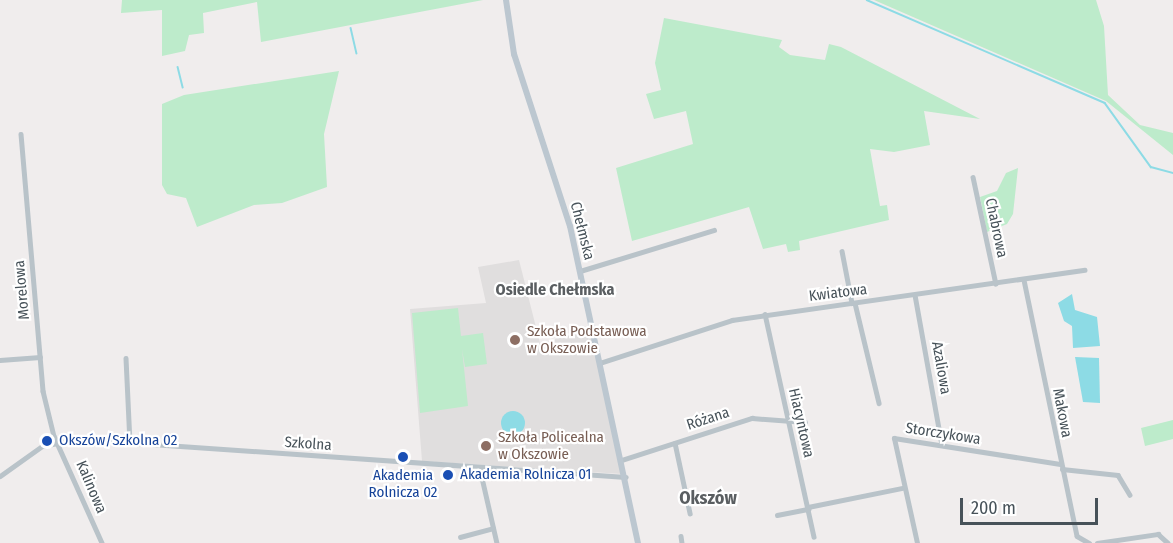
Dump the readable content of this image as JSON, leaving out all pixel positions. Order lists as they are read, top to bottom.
{
  "streets": {
    "main road": ["Chełmska"],
    "street": [
      "Chabrowa",
      "Morelowa",
      "Kwiatowa",
      "Azaliowa",
      "Makowa",
      "Różana",
      "Hiacyntowa",
      "Storczykowa",
      "Szkolna",
      "Kalinowa"
    ]
  },
  "crossings": [
    ["Chabrowa", "Kwiatowa"],
    ["Chełmska", "Kwiatowa"],
    ["Chełmska", "Różana"],
    ["Chełmska", "Szkolna"],
    ["Morelowa", "Szkolna"],
    ["Morelowa", "Kalinowa"],
    ["Kwiatowa", "Azaliowa"],
    ["Kwiatowa", "Makowa"],
    ["Kwiatowa", "Hiacyntowa"],
    ["Azaliowa", "Storczykowa"],
    ["Makowa", "Storczykowa"],
    ["Różana", "Hiacyntowa"],
    ["Szkolna", "Kalinowa"]
  ],
  "districts": ["Osiedle Chełmska", "Okszów"],
  "places": [
    "Szkoła Podstawowa w Okszowie",
    "Okszów/Szkolna 02",
    "Szkoła Policealna w Okszowie",
    "Akademia Rolnicza 02",
    "Akademia Rolnicza 01"
  ],
  "scale_bar": "200 m"
}
